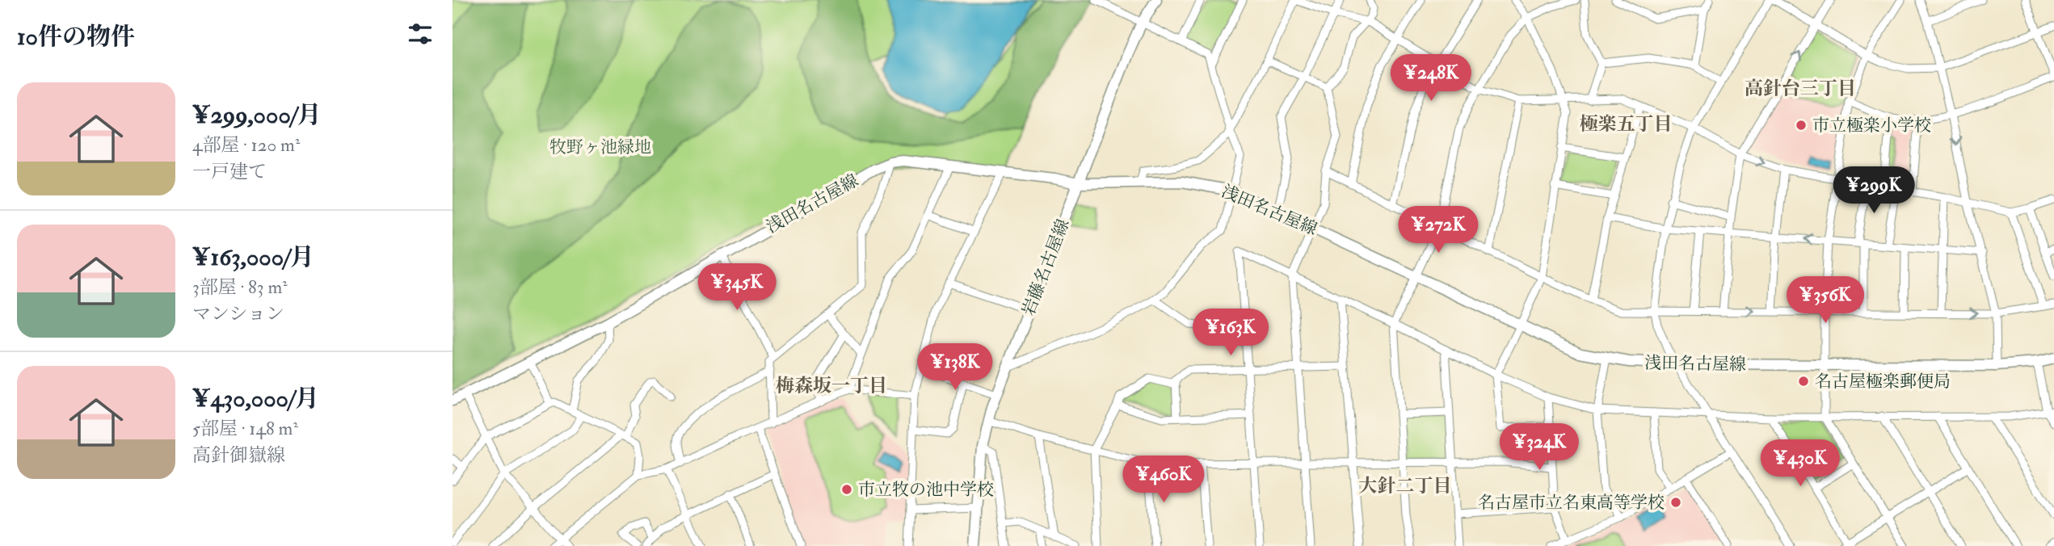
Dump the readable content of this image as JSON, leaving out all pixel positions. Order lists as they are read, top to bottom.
{
  "streets": {
    "main road": ["浅田名古屋線", "岩藤名古屋線"]
  },
  "crossings": [
    ["浅田名古屋線", "岩藤名古屋線"]
  ],
  "districts": [
    "高針台三丁目",
    "極楽五丁目",
    "梅森坂一丁目",
    "大針二丁目"
  ],
  "parks": ["牧野ヶ池緑地"],
  "places": [
    "市立極楽小学校",
    "名古屋極楽郵便局",
    "市立牧の池中学校",
    "名古屋市立名東高等学校"
  ],
  "page": {
    "heading": "10件の物件",
    "price": [
      "¥248K",
      "¥299K",
      "¥272K",
      "¥345K",
      "¥356K",
      "¥163K",
      "¥138K",
      "¥324K",
      "¥430K",
      "¥460K"
    ],
    "list": [
      {
        "name": "¥299,000/月",
        "note": "4部屋 · 120 m² · 一戸建て"
      },
      {
        "name": "¥163,000/月",
        "note": "3部屋 · 83 m² · マンション"
      },
      {
        "name": "¥430,000/月",
        "note": "5部屋 · 148 m² · 高針御嶽線"
      }
    ]
  }
}
